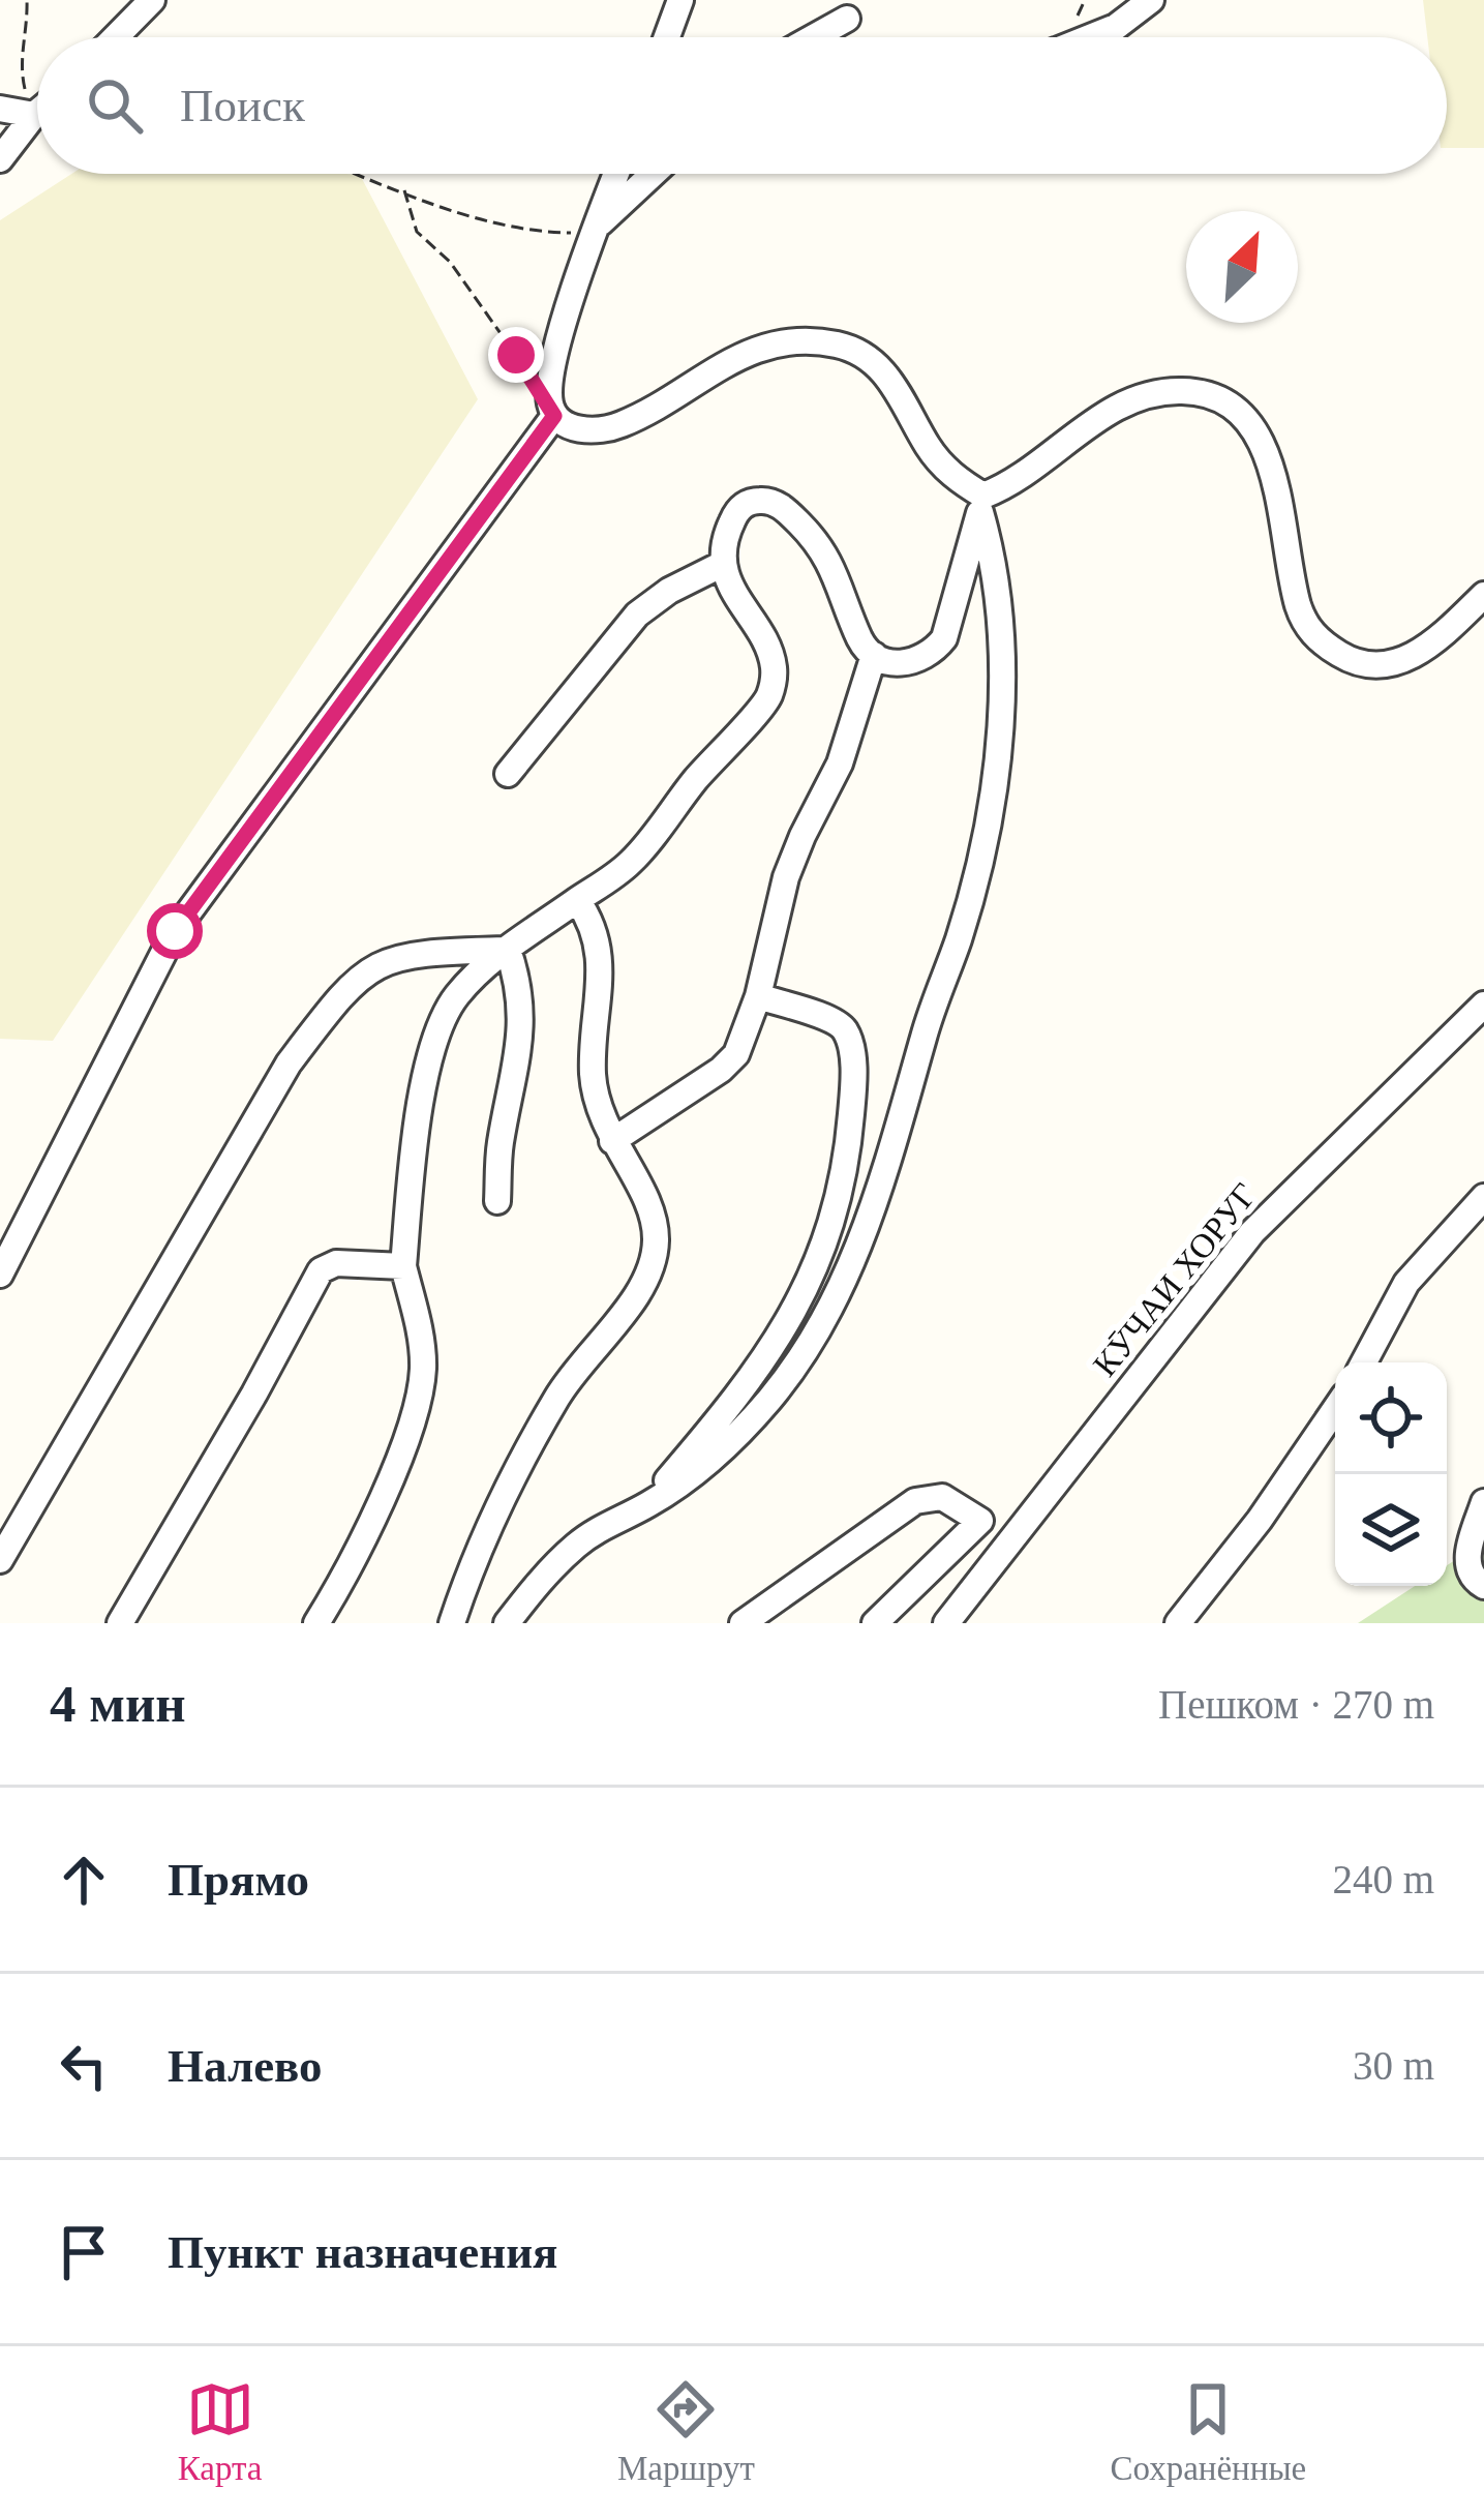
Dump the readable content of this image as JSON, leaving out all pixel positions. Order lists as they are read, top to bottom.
{
  "streets": {
    "street": ["КӮЧАИ ХОРУГ"]
  },
  "north": "top right",
  "page": {
    "search": "Поиск",
    "heading": ["4 мин", "Пешком · 270 m"],
    "list": [
      ["Прямо", "240 m"],
      ["Налево", "30 m"],
      "Пункт назначения"
    ],
    "nav": ["Карта", "Маршрут", "Сохранённые"]
  }
}
